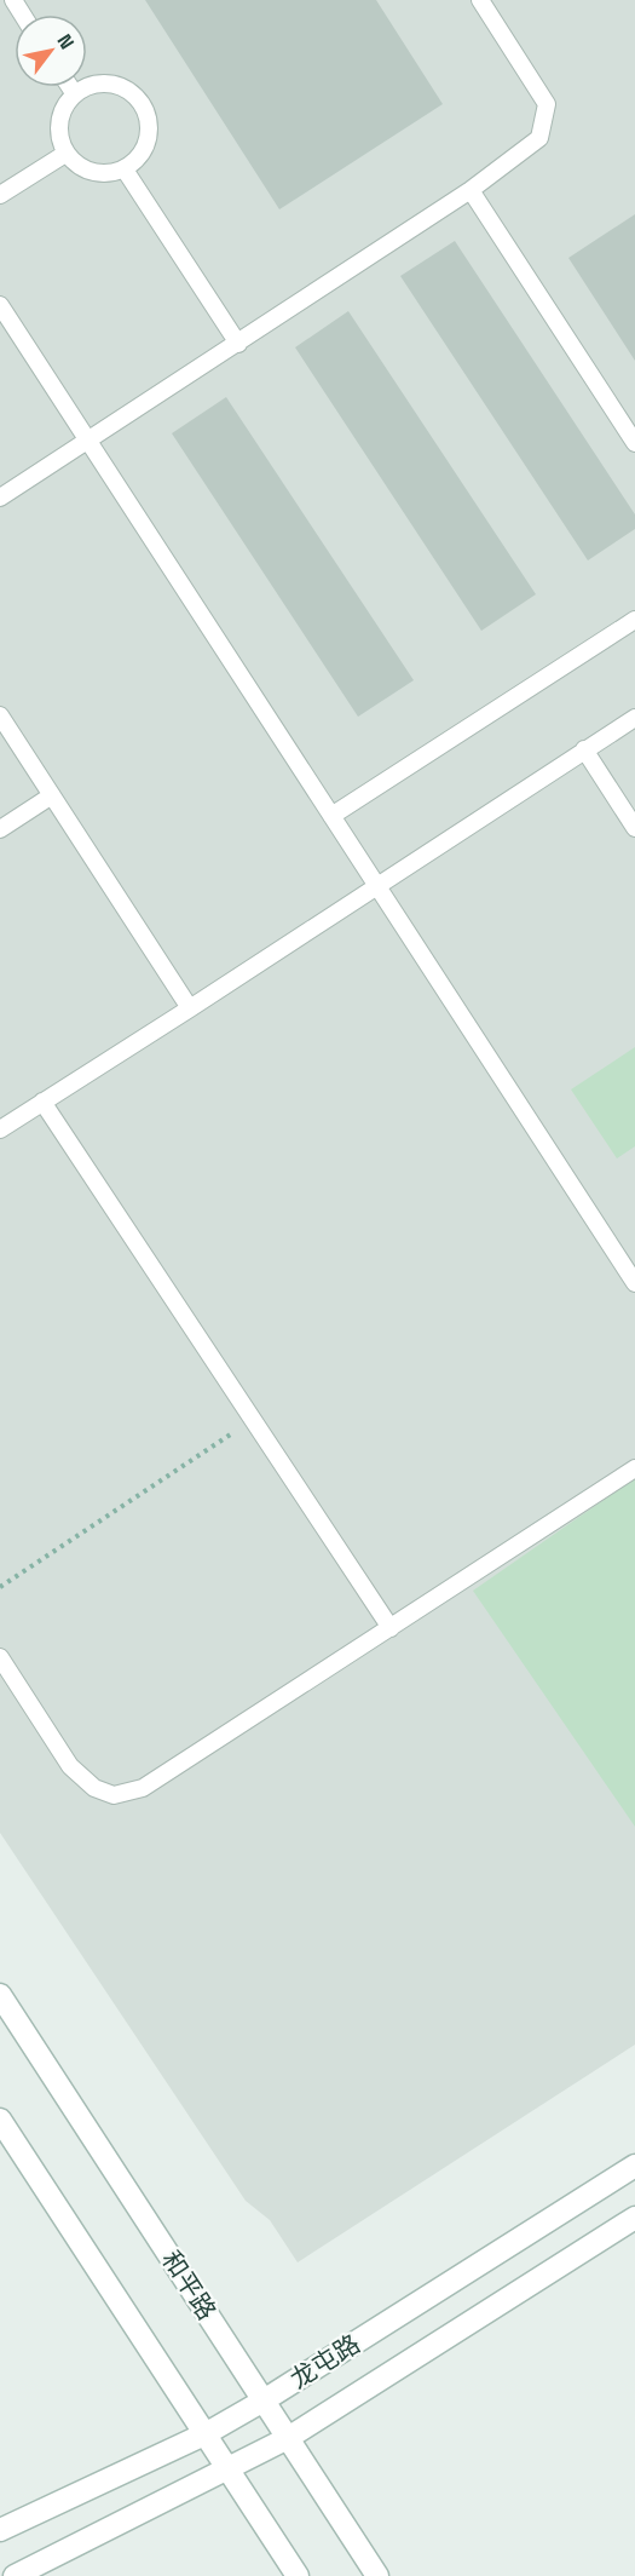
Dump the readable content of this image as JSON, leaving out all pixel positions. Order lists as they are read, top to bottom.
{
  "streets": {
    "main road": ["和平路", "龙屯路"]
  },
  "crossings": [
    ["和平路", "龙屯路"]
  ],
  "north": "top right"
}
